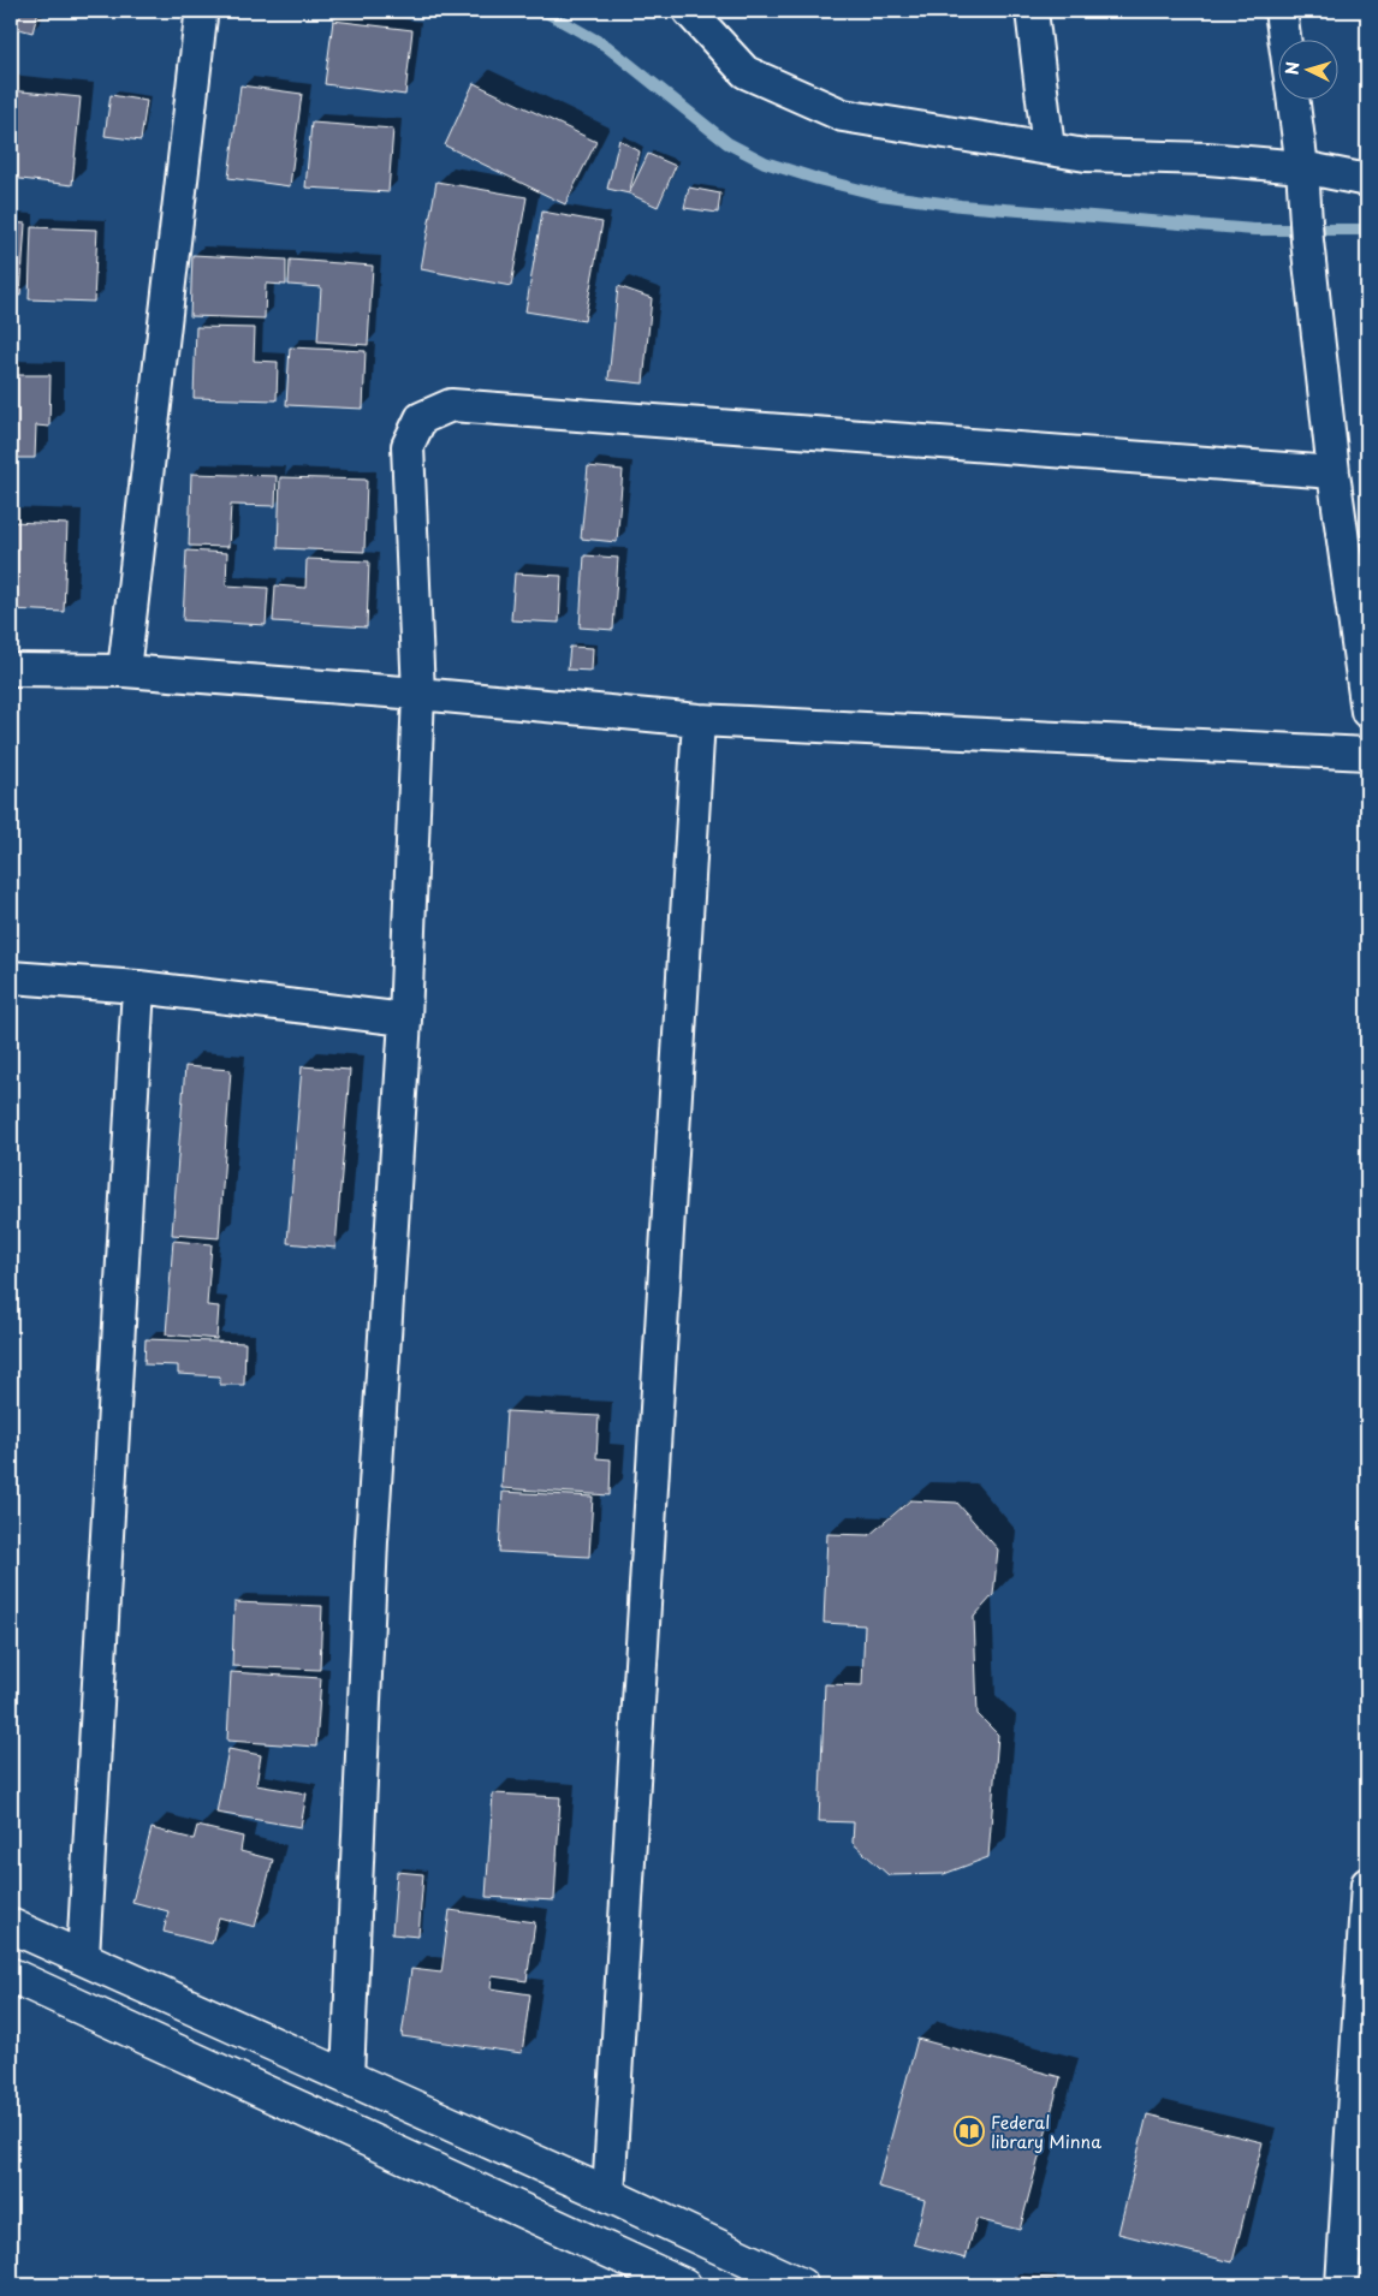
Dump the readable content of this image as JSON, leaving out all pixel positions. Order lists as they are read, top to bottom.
{
  "places": {
    "library": ["Federal library Minna"]
  },
  "north": "left"
}
